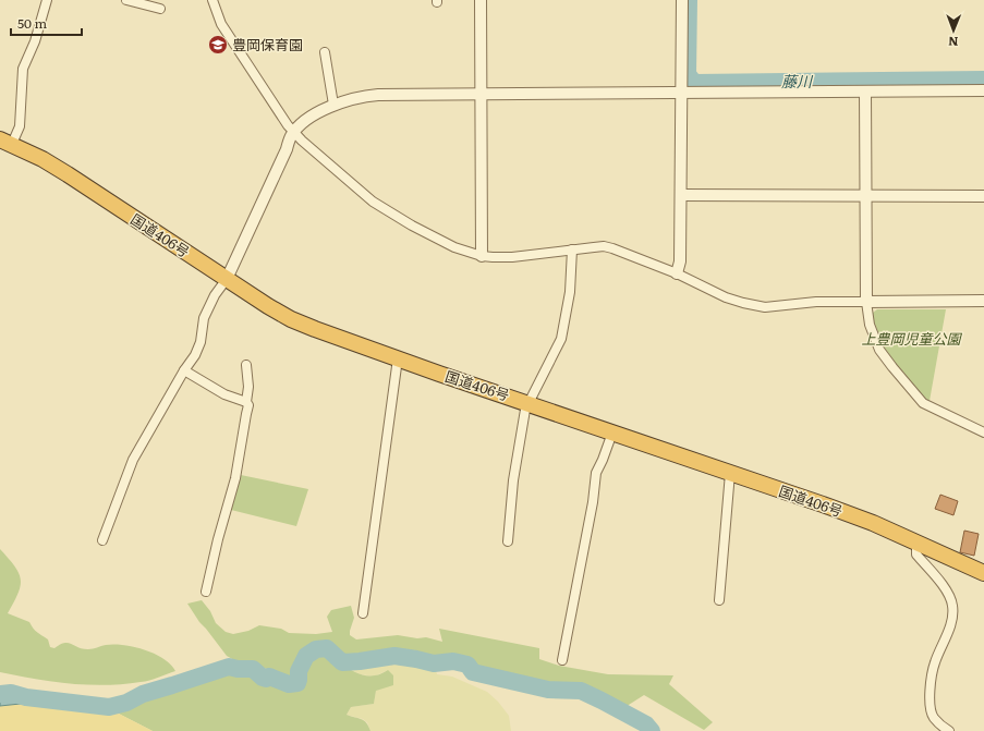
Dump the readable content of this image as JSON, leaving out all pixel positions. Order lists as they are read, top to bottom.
{
  "streets": {
    "highway": ["国道406号"]
  },
  "water": ["藤川"],
  "parks": ["上豊岡児童公園"],
  "places": {
    "school or university": ["豊岡保育園"]
  },
  "scale_bar": "50 m",
  "north": "bottom"
}
